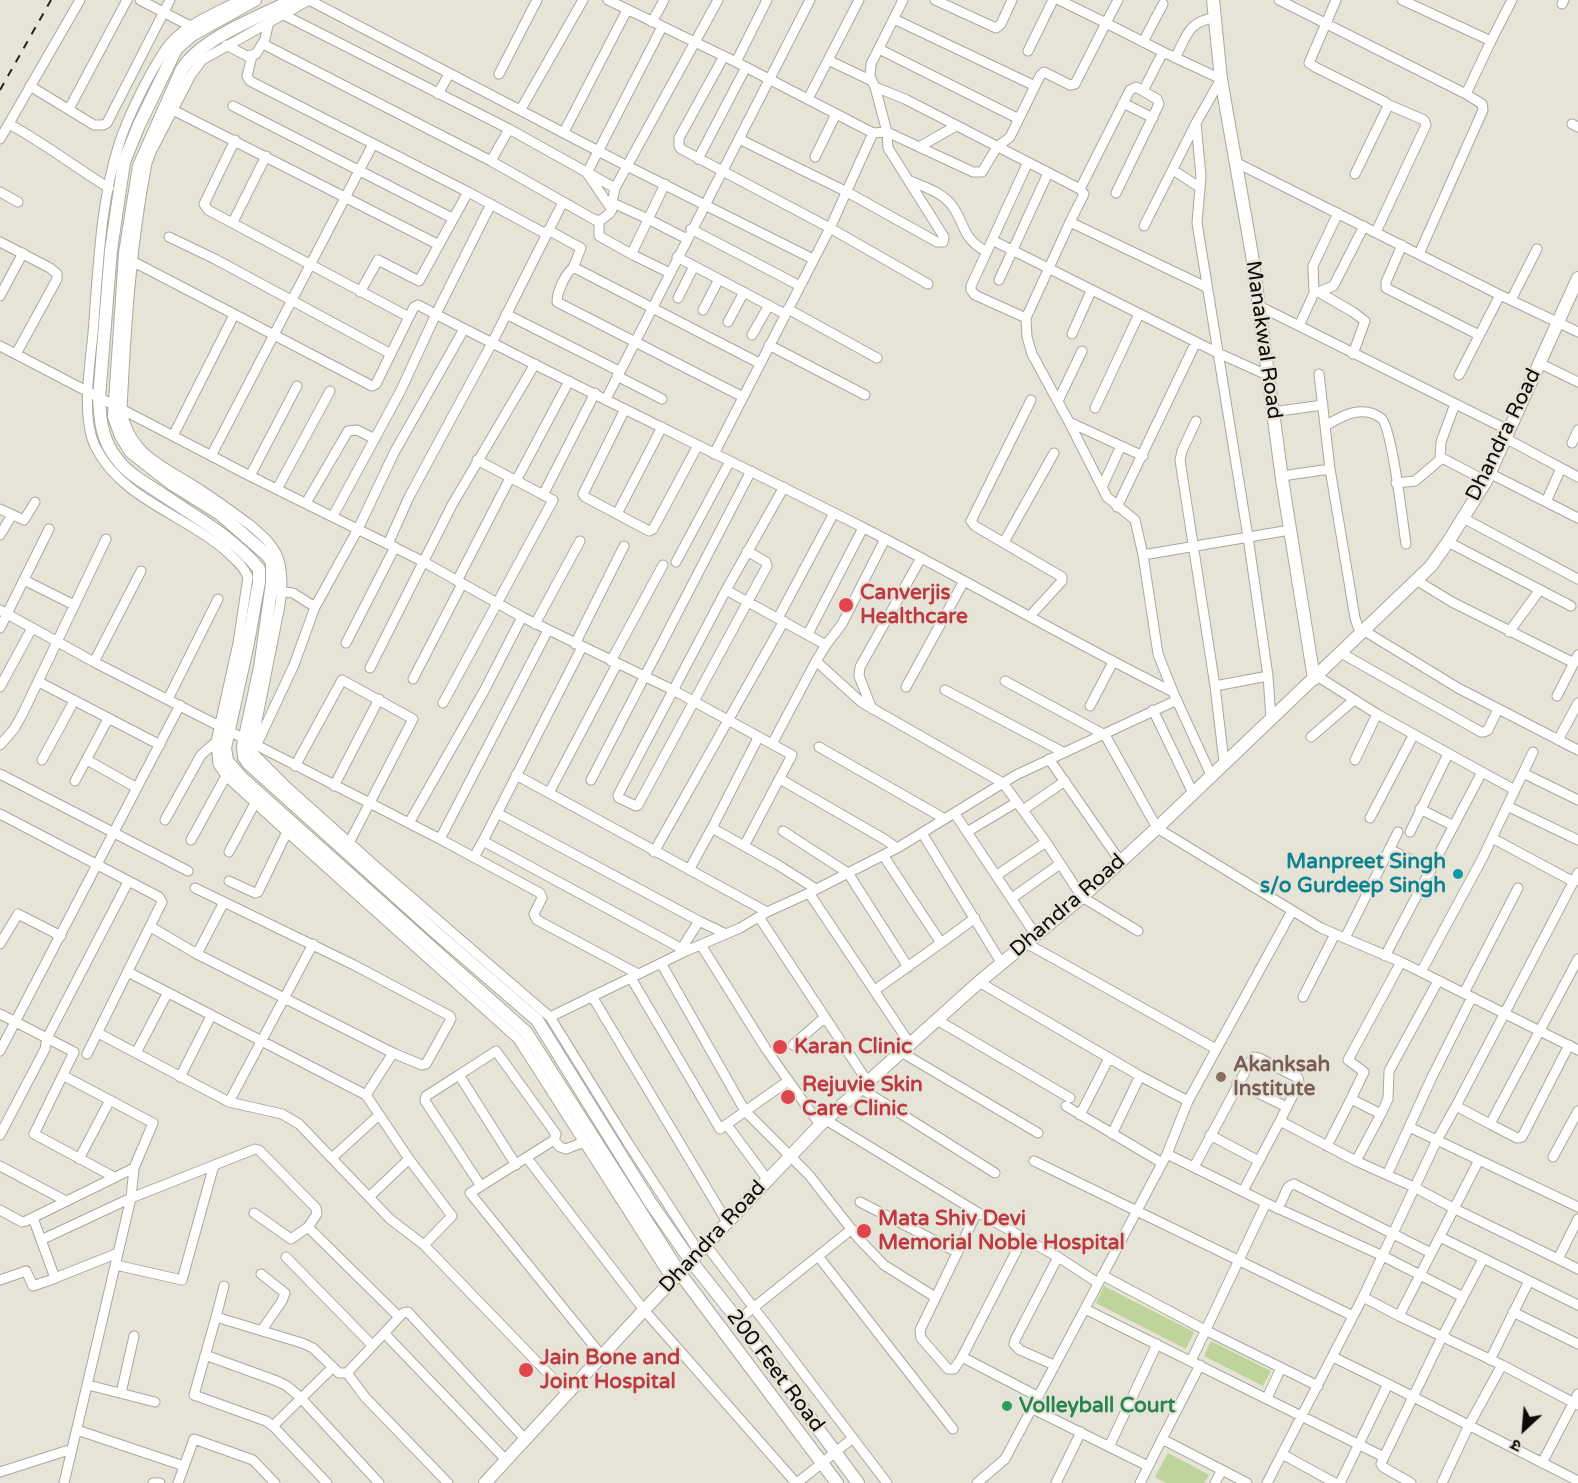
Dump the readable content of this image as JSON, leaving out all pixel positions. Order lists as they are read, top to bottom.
{
  "streets": {
    "street": ["Manakwal Road", "Dhandra Road", "200 Feet Road"]
  },
  "crossings": [
    ["Manakwal Road", "Dhandra Road"],
    ["Dhandra Road", "200 Feet Road"]
  ],
  "places": [
    "Canverjis Healthcare",
    "Manpreet Singh s/o Gurdeep Singh",
    "Karan Clinic",
    "Akanksah Institute",
    "Rejuvie Skin Care Clinic",
    "Mata Shiv Devi Memorial Noble Hospital",
    "Jain Bone and Joint Hospital",
    "Volleyball Court"
  ],
  "north": "bottom left"
}
